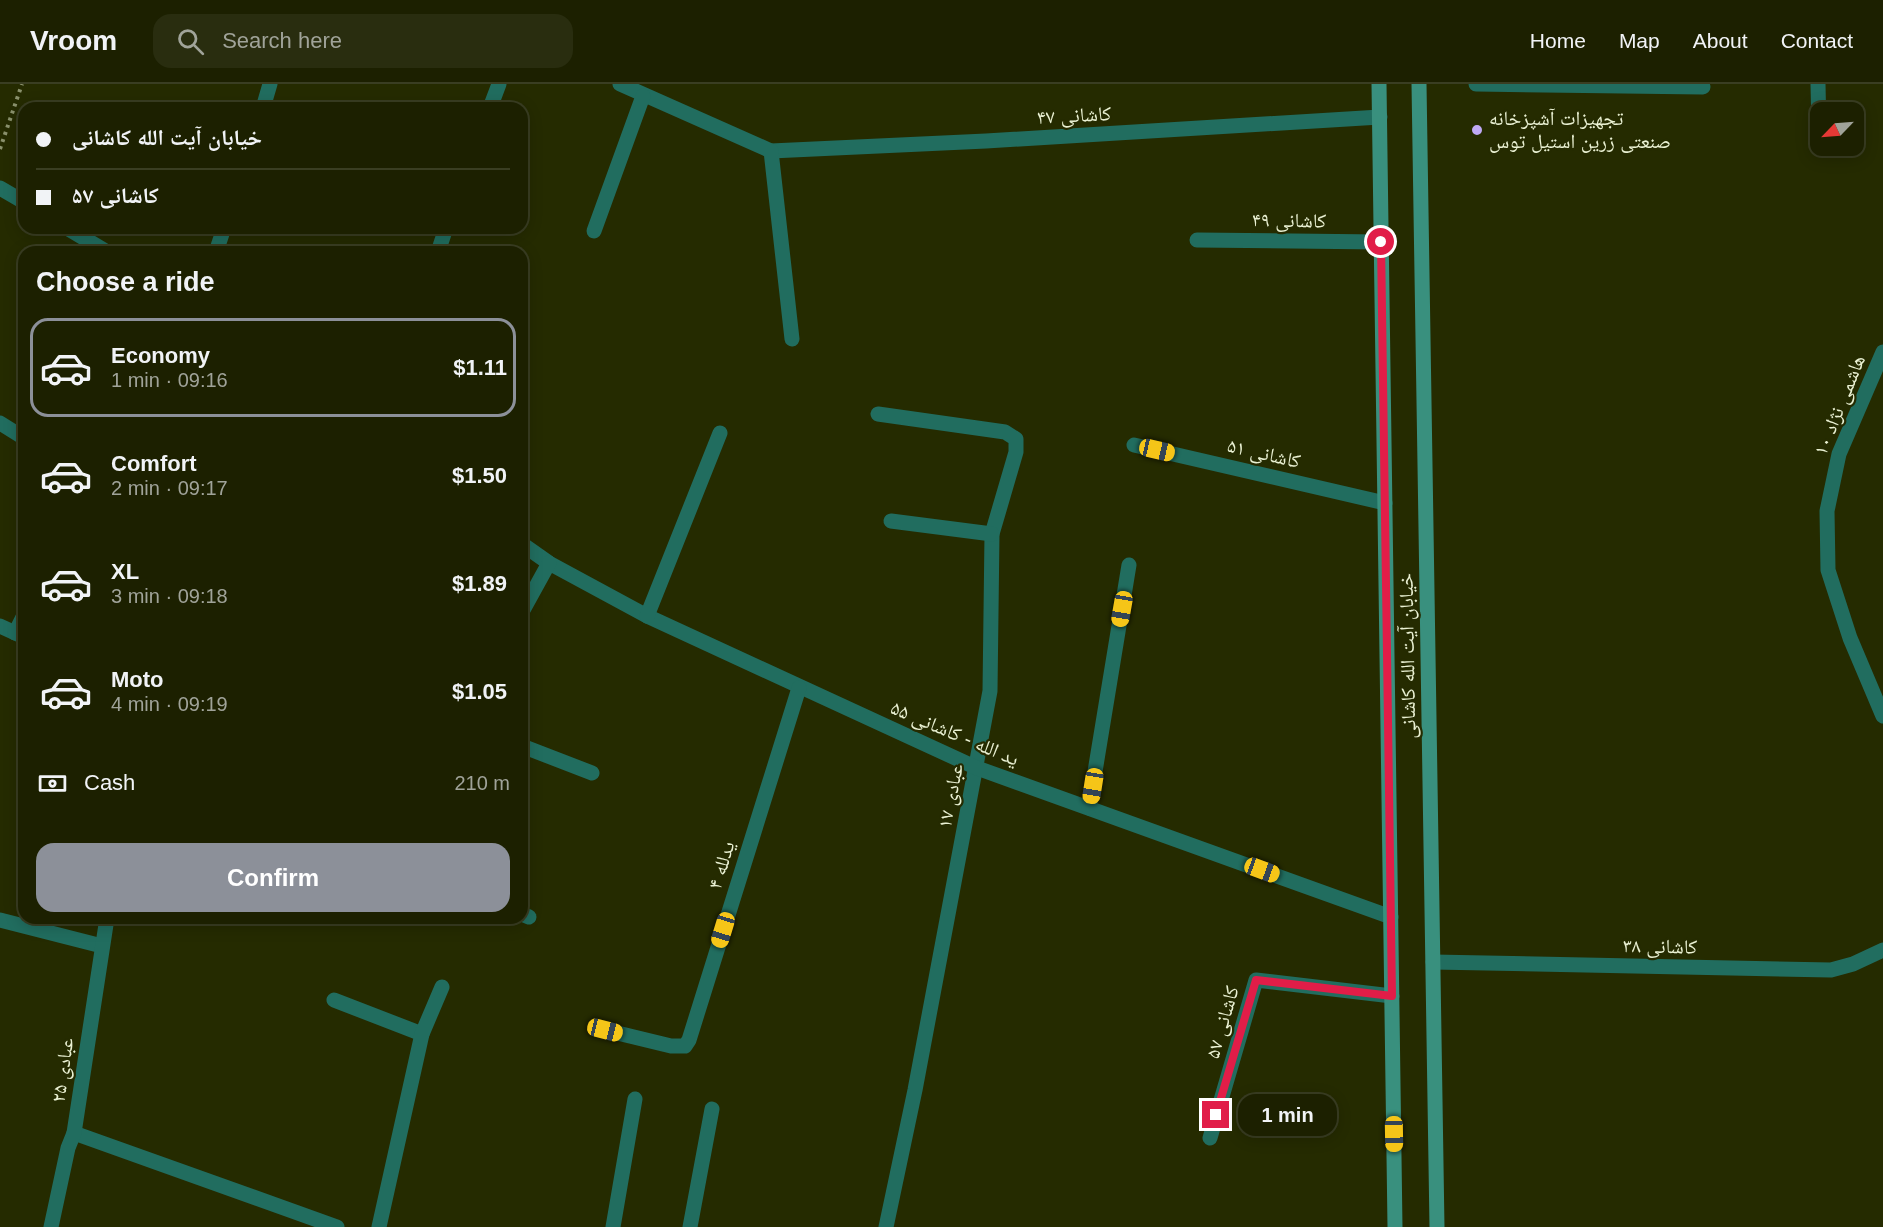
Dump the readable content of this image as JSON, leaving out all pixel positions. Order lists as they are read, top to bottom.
{
  "streets": {
    "main road": ["خیابان آیت الله کاشانی"],
    "street": [
      "کاشانی ۴۷",
      "کاشانی ۴۹",
      "هاشمی نژاد ۱۰",
      "کاشانی ۵۱",
      "ید الله - کاشانی ۵۵",
      "عبادی ۱۷",
      "یدلله ۴",
      "کاشانی ۳۸",
      "کاشانی ۵۷",
      "عبادی ۲۵"
    ]
  },
  "crossings": [
    ["کاشانی ۴۷", "خیابان آیت الله کاشانی"],
    ["کاشانی ۴۹", "خیابان آیت الله کاشانی"],
    ["کاشانی ۵۱", "خیابان آیت الله کاشانی"],
    ["خیابان آیت الله کاشانی", "ید الله - کاشانی ۵۵"],
    ["خیابان آیت الله کاشانی", "کاشانی ۳۸"],
    ["خیابان آیت الله کاشانی", "کاشانی ۵۷"],
    ["ید الله - کاشانی ۵۵", "عبادی ۱۷"],
    ["ید الله - کاشانی ۵۵", "یدلله ۴"]
  ],
  "places": ["تجهیزات آشپزخانه صنعتی زرین استیل توس"],
  "north": "bottom left",
  "page": {
    "header": "Vroom",
    "search": "Search here",
    "nav": [
      "Home",
      "Map",
      "About",
      "Contact"
    ],
    "banner": ["خیابان آیت الله کاشانی", "کاشانی ۵۷"],
    "heading": "Choose a ride",
    "list": [
      {
        "name": "Economy",
        "note": "1 min · 09:16",
        "value": "$1.11"
      },
      {
        "name": "Comfort",
        "note": "2 min · 09:17",
        "value": "$1.50"
      },
      {
        "name": "XL",
        "note": "3 min · 09:18",
        "value": "$1.89"
      },
      {
        "name": "Moto",
        "note": "4 min · 09:19",
        "value": "$1.05"
      }
    ],
    "pay": ["Cash", "210 m"],
    "buttons": "Confirm",
    "bubble": "1 min"
  }
}
